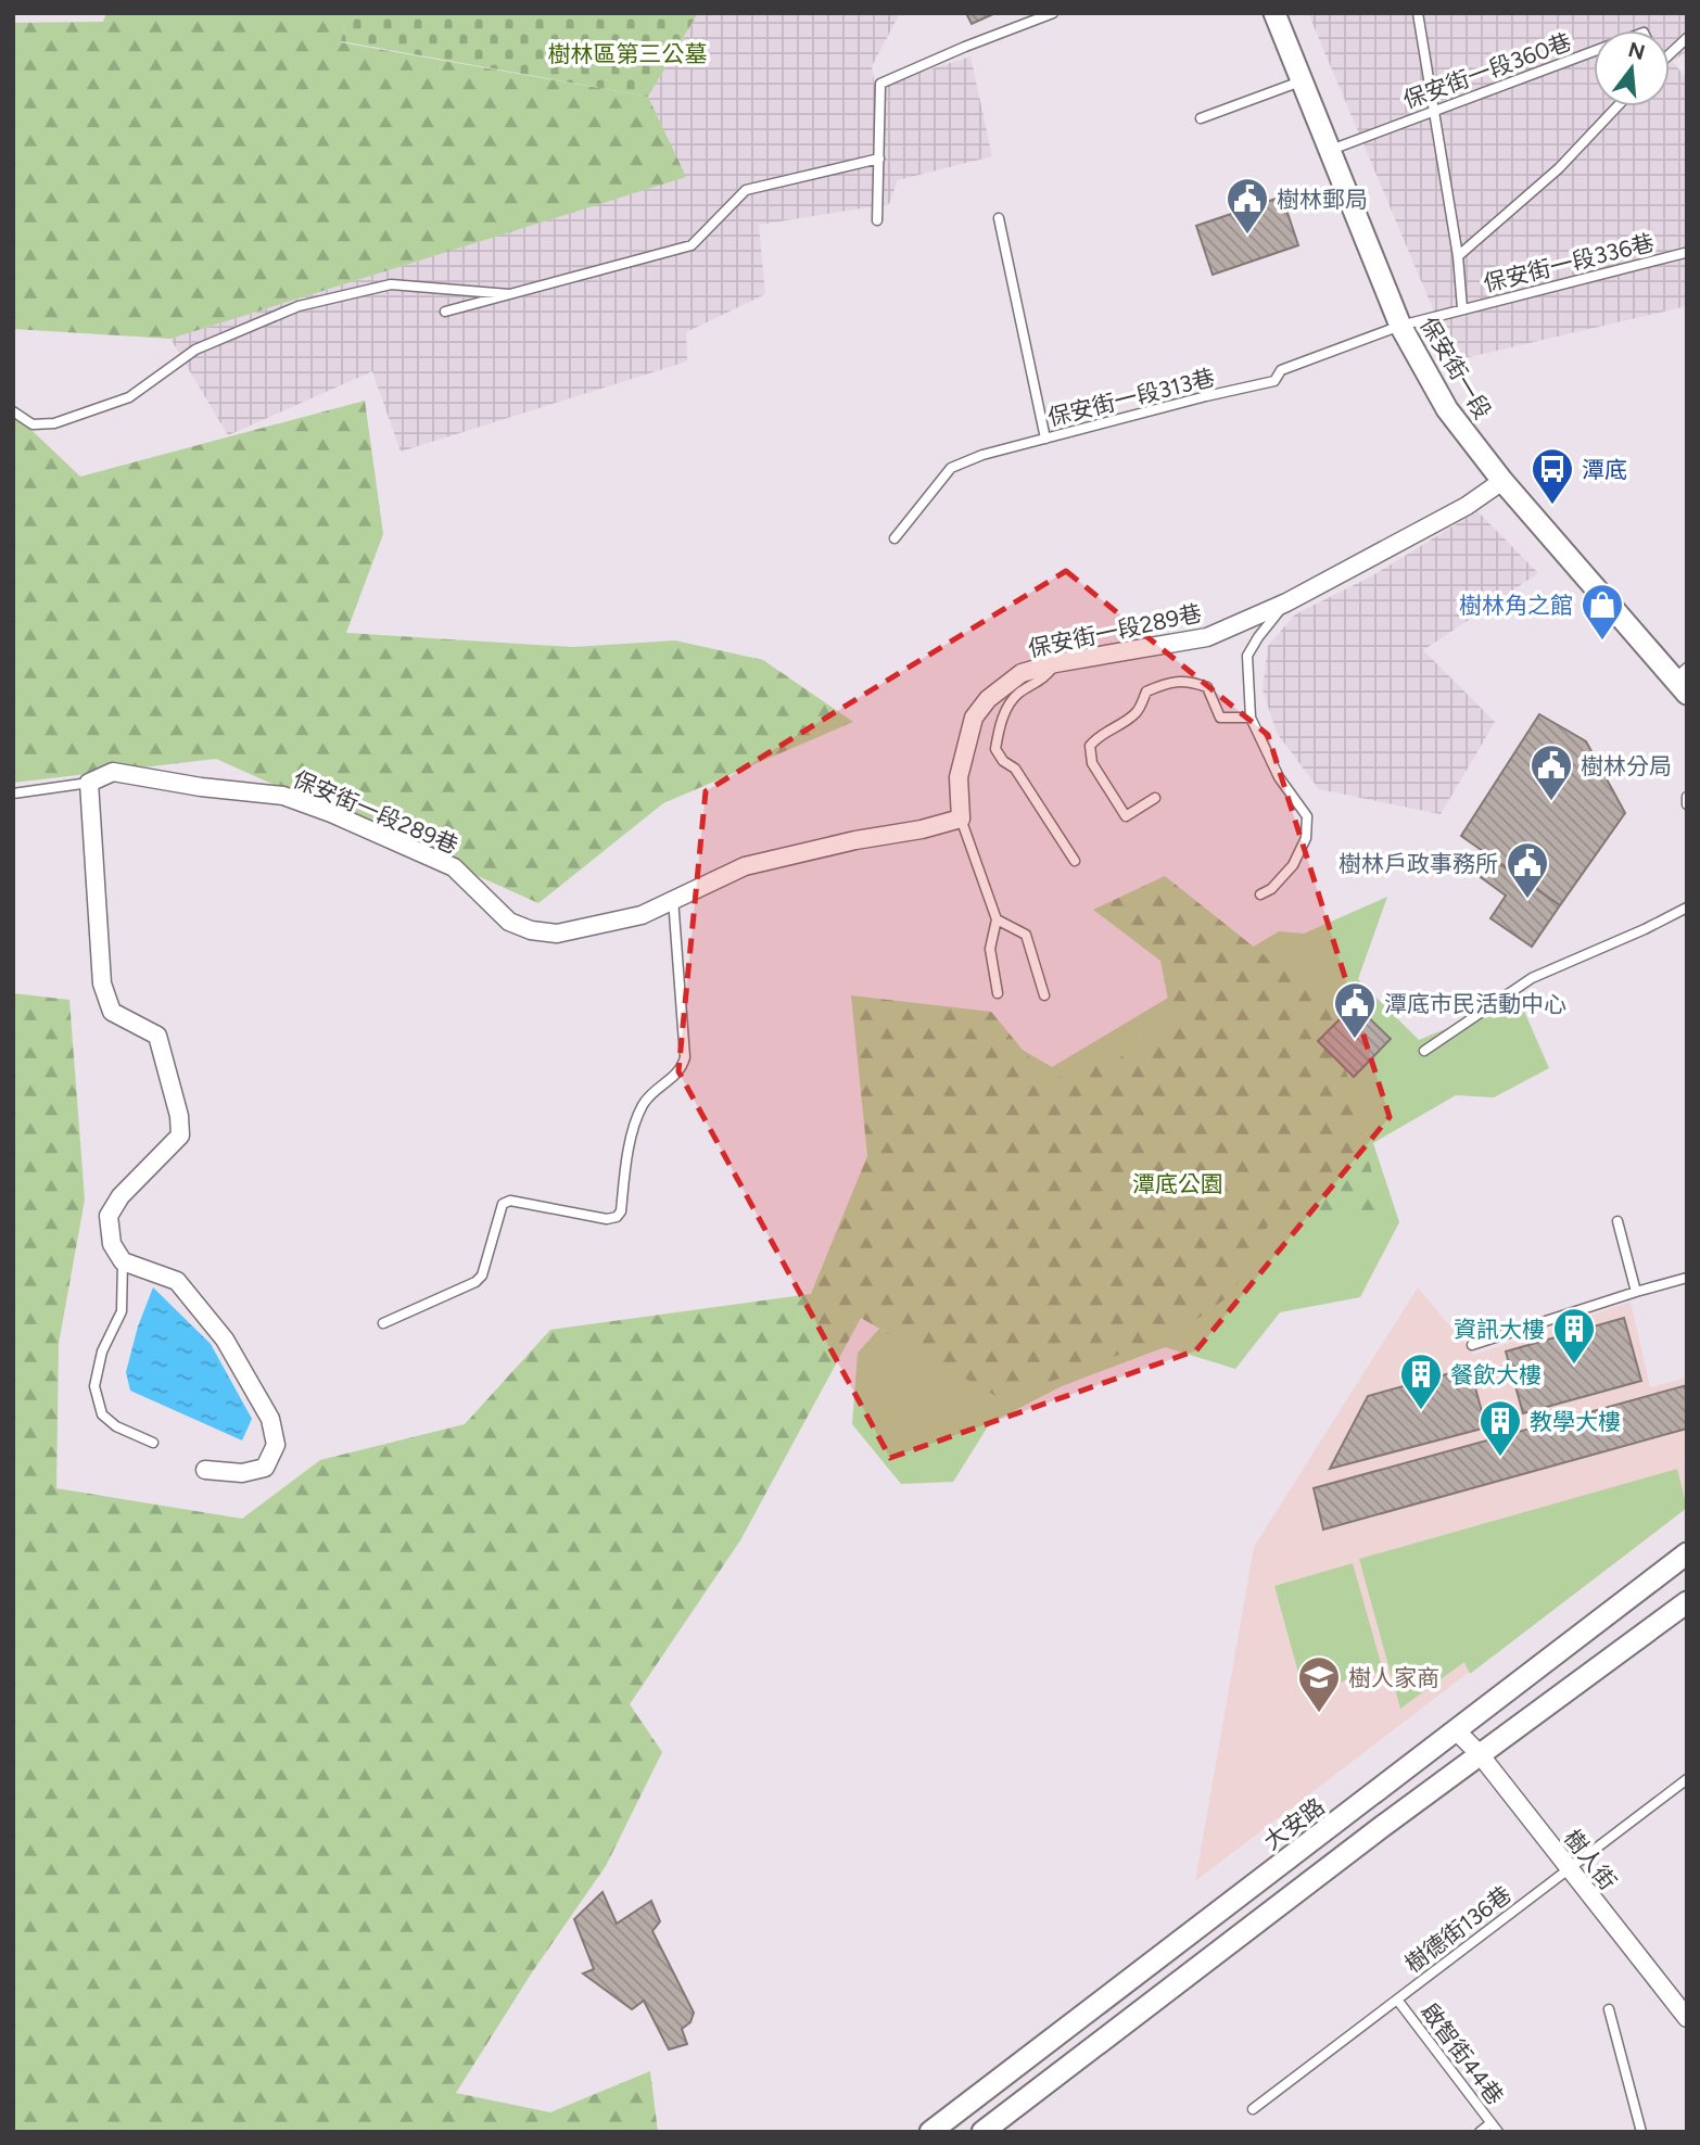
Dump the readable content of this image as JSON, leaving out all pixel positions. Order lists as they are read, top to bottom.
{
  "streets": {
    "street": [
      "保安街一段",
      "保安街一段289巷",
      "大安路",
      "樹人街"
    ],
    "lane": [
      "保安街一段360巷",
      "保安街一段336巷",
      "保安街一段313巷",
      "樹德街136巷",
      "啟智街44巷"
    ]
  },
  "crossings": [
    ["保安街一段360巷", "保安街一段336巷"],
    ["保安街一段360巷", "保安街一段"],
    ["保安街一段336巷", "保安街一段"],
    ["保安街一段336巷", "保安街一段313巷"],
    ["保安街一段", "保安街一段313巷"],
    ["保安街一段", "保安街一段289巷"],
    ["大安路", "樹人街"],
    ["樹人街", "樹德街136巷"],
    ["樹德街136巷", "啟智街44巷"]
  ],
  "parks": ["樹林區第三公墓", "潭底公園"],
  "places": {
    "public building": [
      "樹林郵局",
      "樹林分局",
      "樹林戶政事務所",
      "潭底市民活動中心"
    ],
    "bus stop": ["潭底"],
    "shop": ["樹林角之館"],
    "building": ["資訊大樓", "餐飲大樓", "教學大樓"],
    "school or university": ["樹人家商"]
  },
  "north": "top"
}
